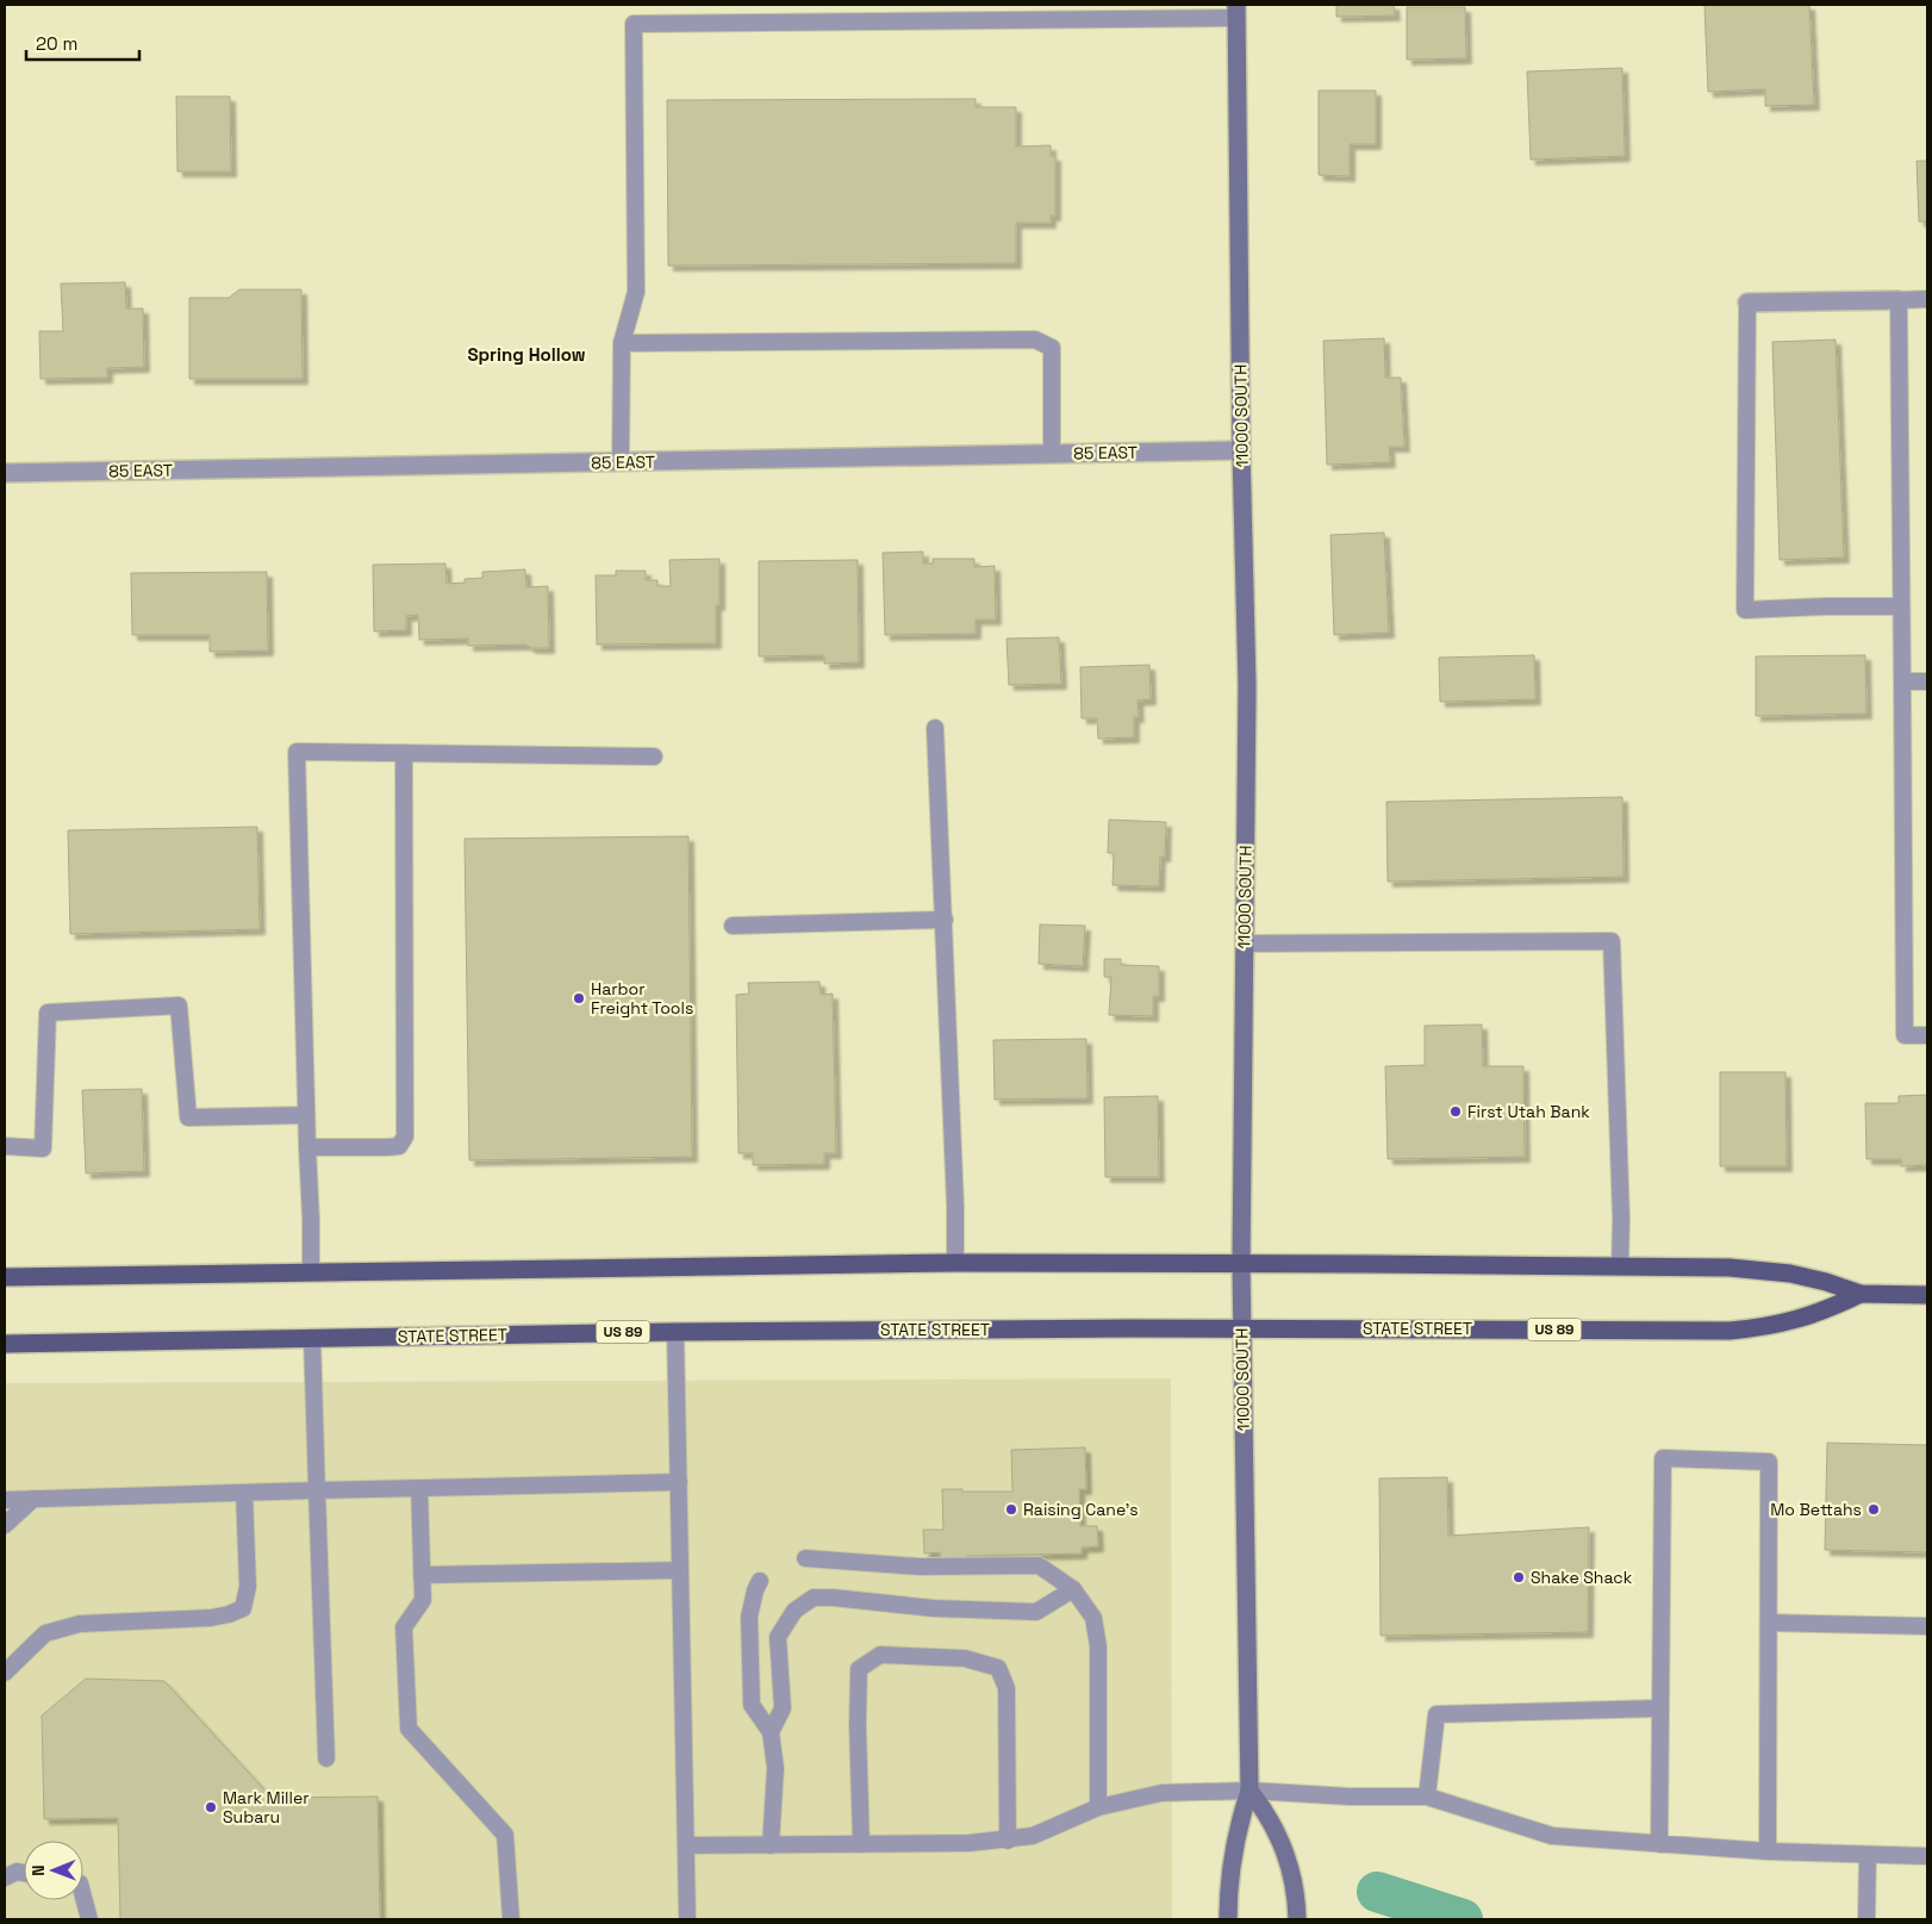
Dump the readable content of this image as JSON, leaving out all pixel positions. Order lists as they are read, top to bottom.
{
  "streets": {
    "main road": ["STATE STREET", "US 89"],
    "street": ["11000 SOUTH", "85 EAST"]
  },
  "crossings": [
    ["11000 SOUTH", "85 EAST"],
    ["11000 SOUTH", "STATE STREET"]
  ],
  "districts": ["Spring Hollow"],
  "places": [
    "Harbor Freight Tools",
    "First Utah Bank",
    "Raising Cane's",
    "Mo Bettahs",
    "Shake Shack",
    "Mark Miller Subaru"
  ],
  "scale_bar": "20 m",
  "north": "left"
}
